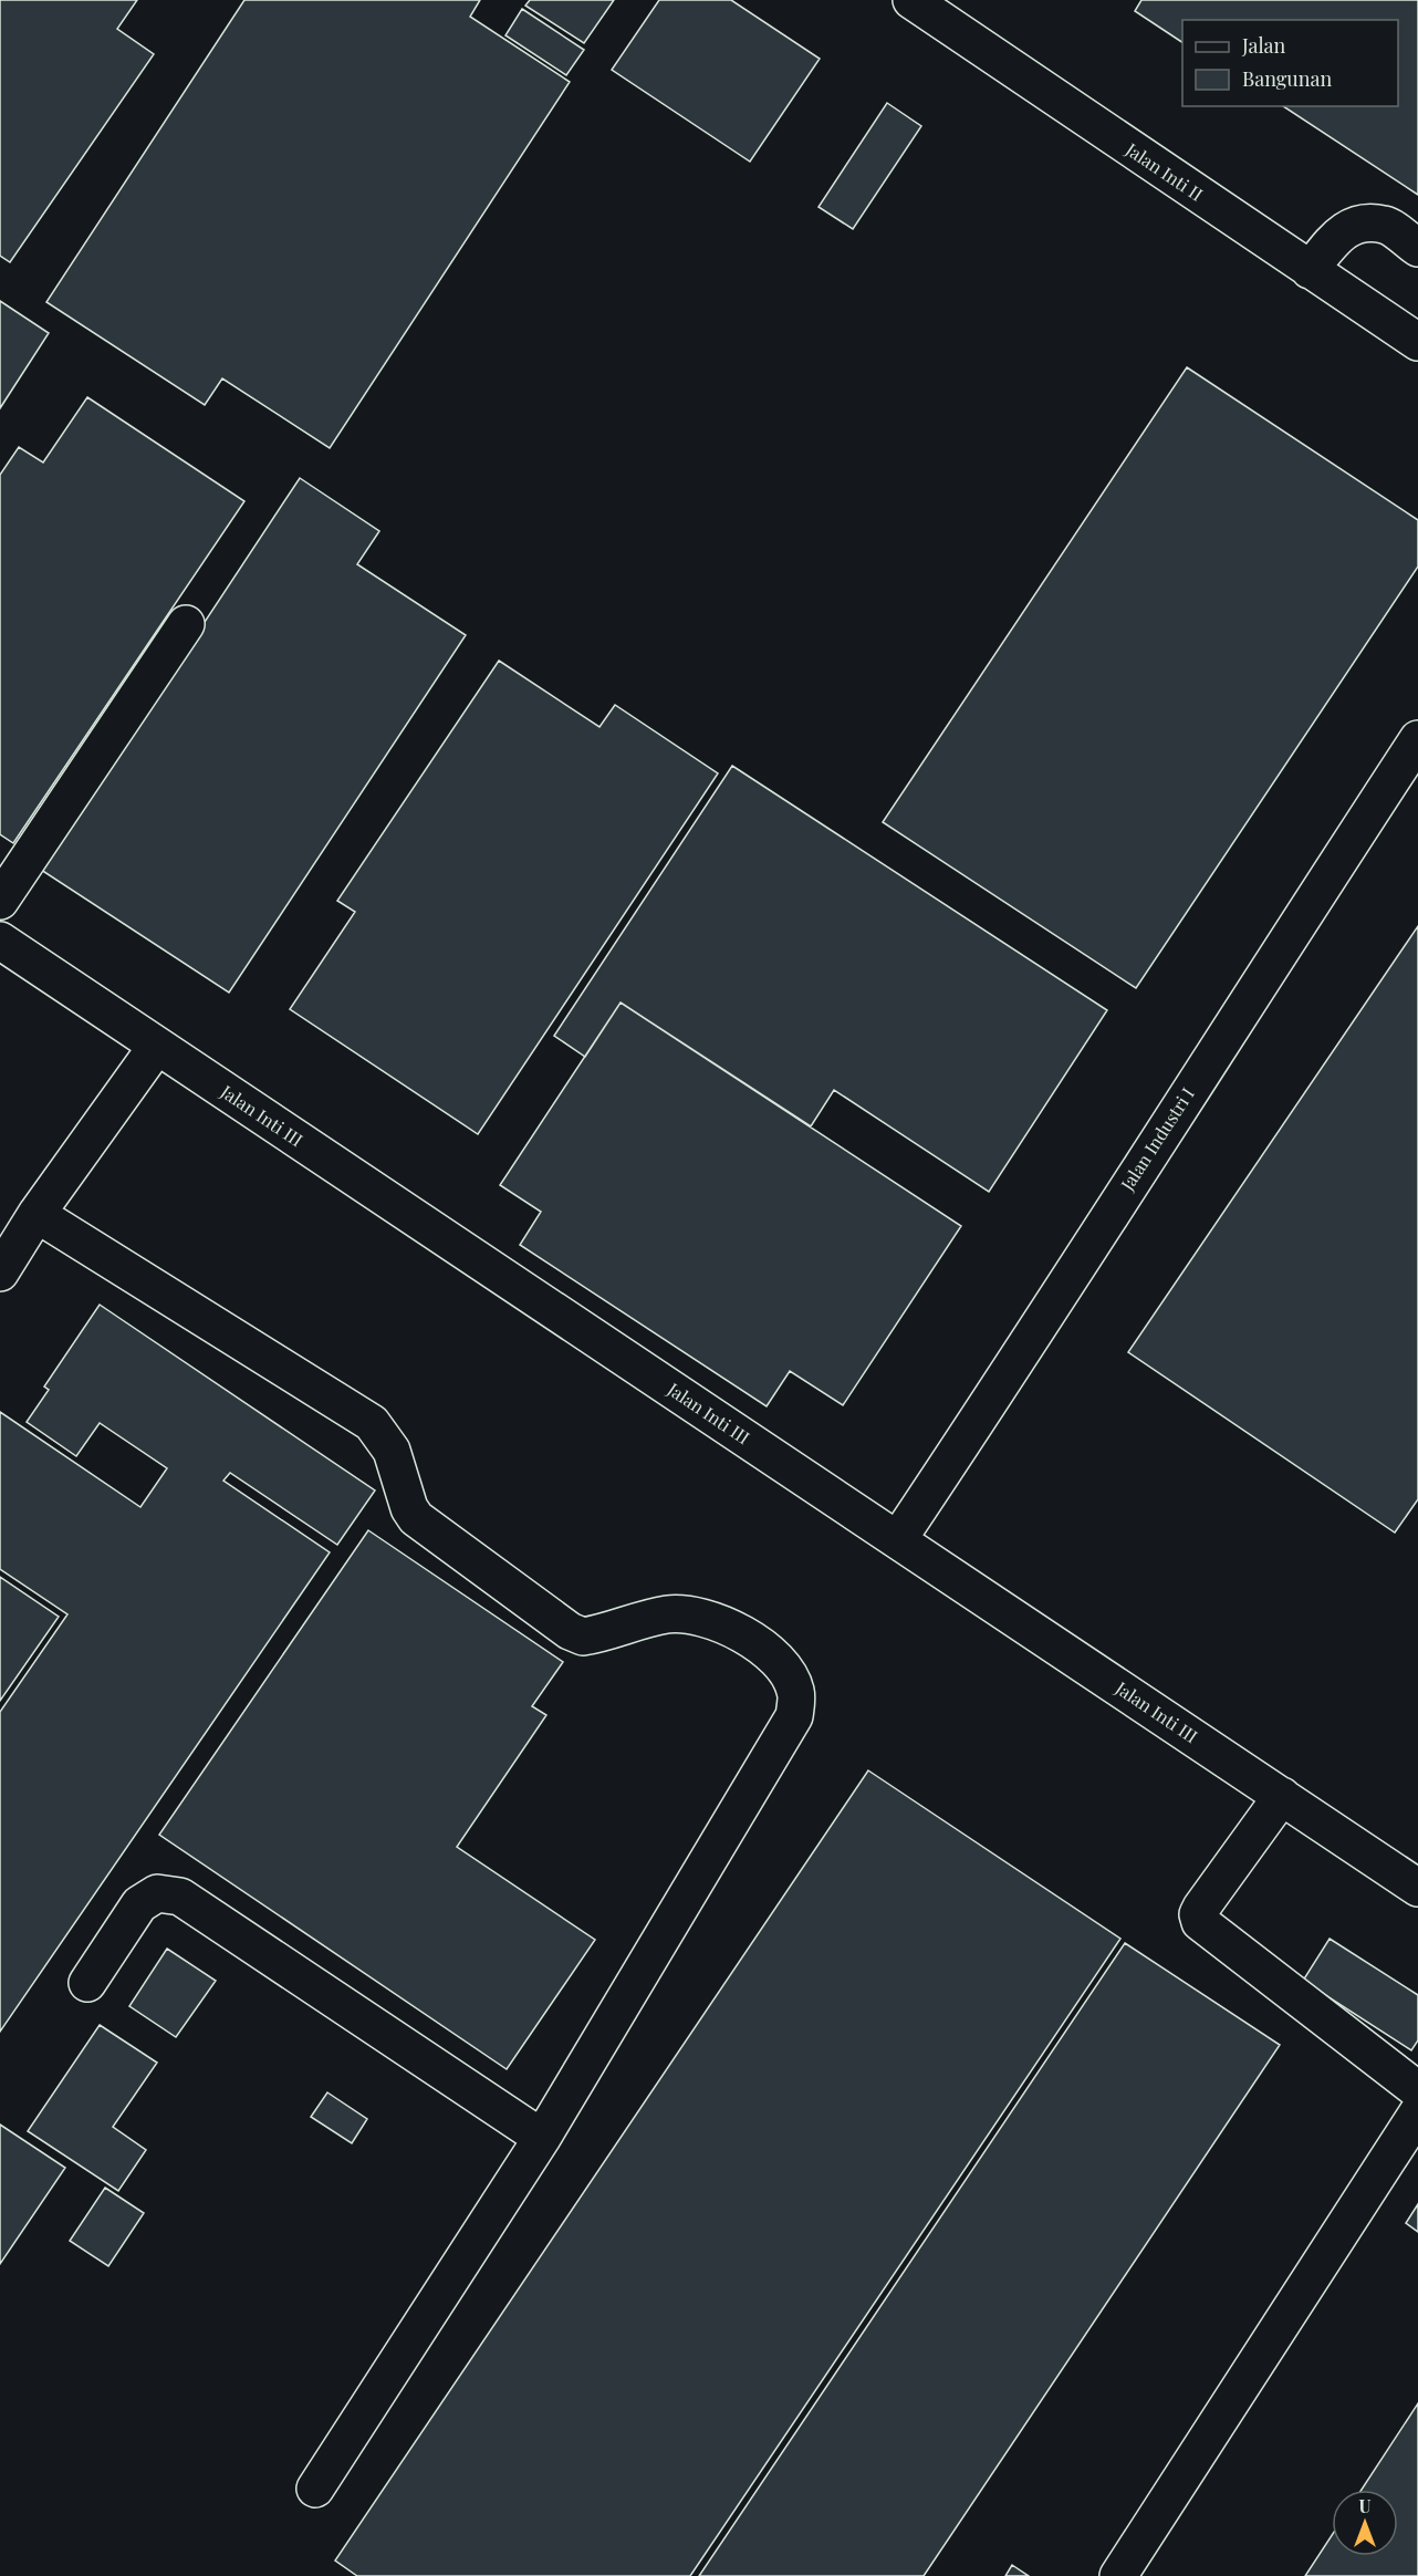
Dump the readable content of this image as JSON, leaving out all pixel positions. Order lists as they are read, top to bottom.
{
  "streets": {
    "street": ["Jalan Inti II", "Jalan Inti III", "Jalan Industri I"]
  },
  "crossings": [
    ["Jalan Inti III", "Jalan Industri I"]
  ],
  "legend": ["Jalan", "Bangunan"],
  "north": "top"
}
